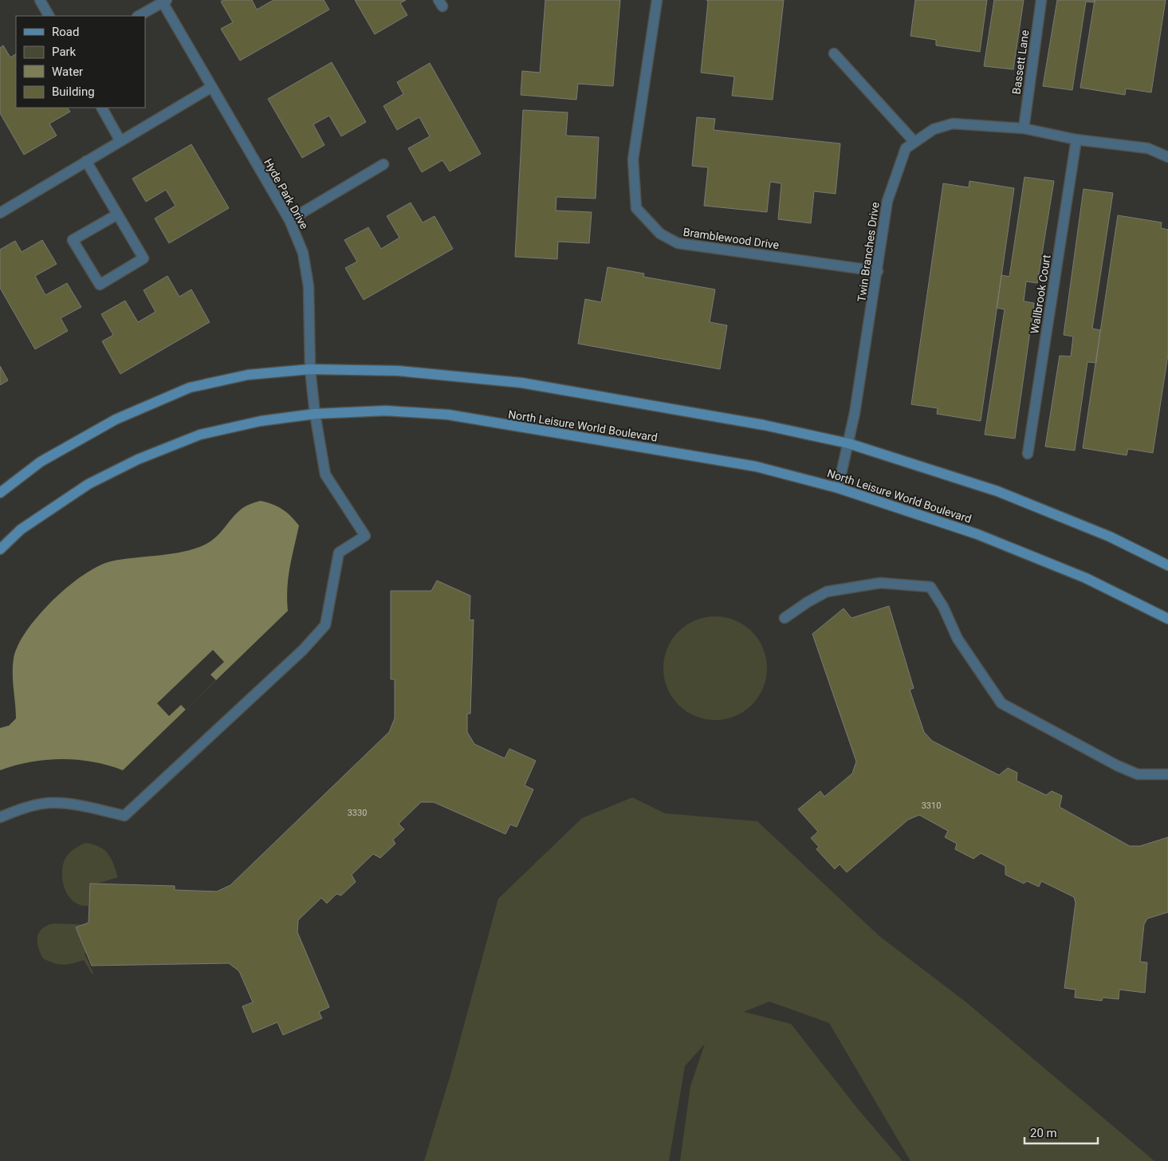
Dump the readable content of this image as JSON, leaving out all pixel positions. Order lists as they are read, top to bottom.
{
  "streets": {
    "street": [
      "Bassett Lane",
      "Hyde Park Drive",
      "Bramblewood Drive",
      "Twin Branches Drive",
      "Wallbrook Court",
      "North Leisure World Boulevard"
    ]
  },
  "crossings": [
    ["Bassett Lane", "Twin Branches Drive"],
    ["Hyde Park Drive", "North Leisure World Boulevard"],
    ["Bramblewood Drive", "Twin Branches Drive"],
    ["Twin Branches Drive", "Wallbrook Court"],
    ["Twin Branches Drive", "North Leisure World Boulevard"]
  ],
  "house_numbers": ["3310", "3330"],
  "legend": [
    "Road",
    "Park",
    "Water",
    "Building"
  ],
  "scale_bar": "20 m"
}
